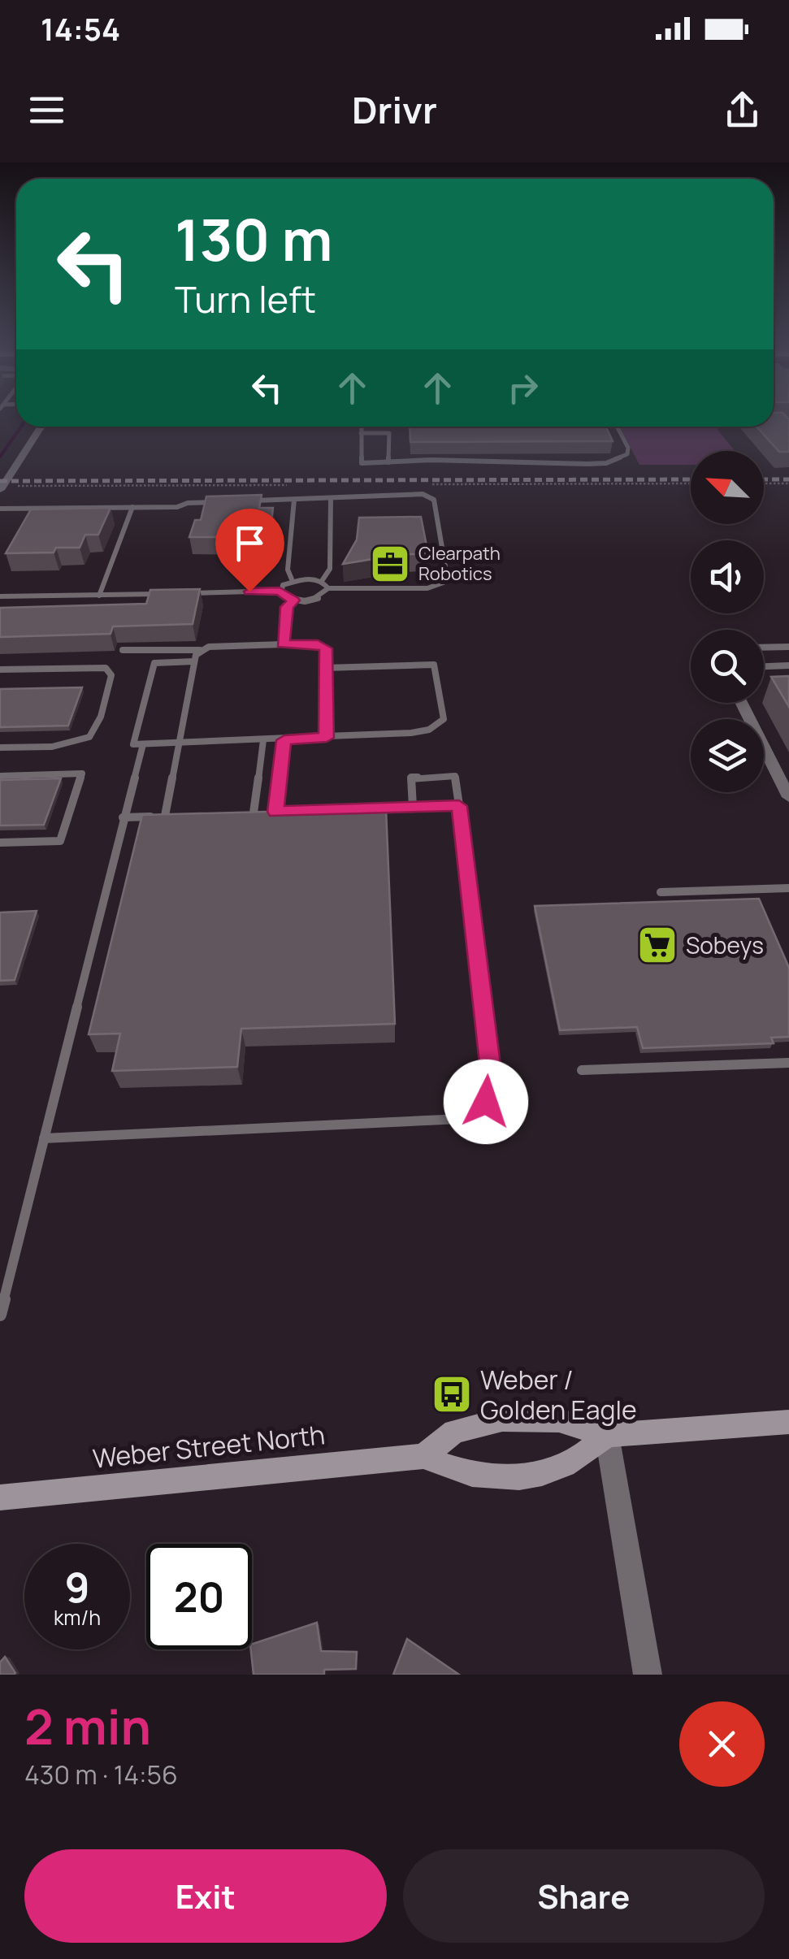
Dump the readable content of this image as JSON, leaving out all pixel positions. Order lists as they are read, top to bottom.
{
  "streets": {
    "main road": ["Weber Street North"]
  },
  "places": {
    "office": ["Clearpath Robotics"],
    "supermarket": ["Sobeys"],
    "bus stop": ["Weber / Golden Eagle"]
  },
  "north": "top left",
  "page": {
    "status": "14:54",
    "header": "Drivr",
    "turn": ["130 m", "Turn left"],
    "speed": "9 km/h",
    "limit": "20",
    "heading": ["2 min", "430 m · 14:56"],
    "buttons": ["Exit", "Share"]
  }
}
